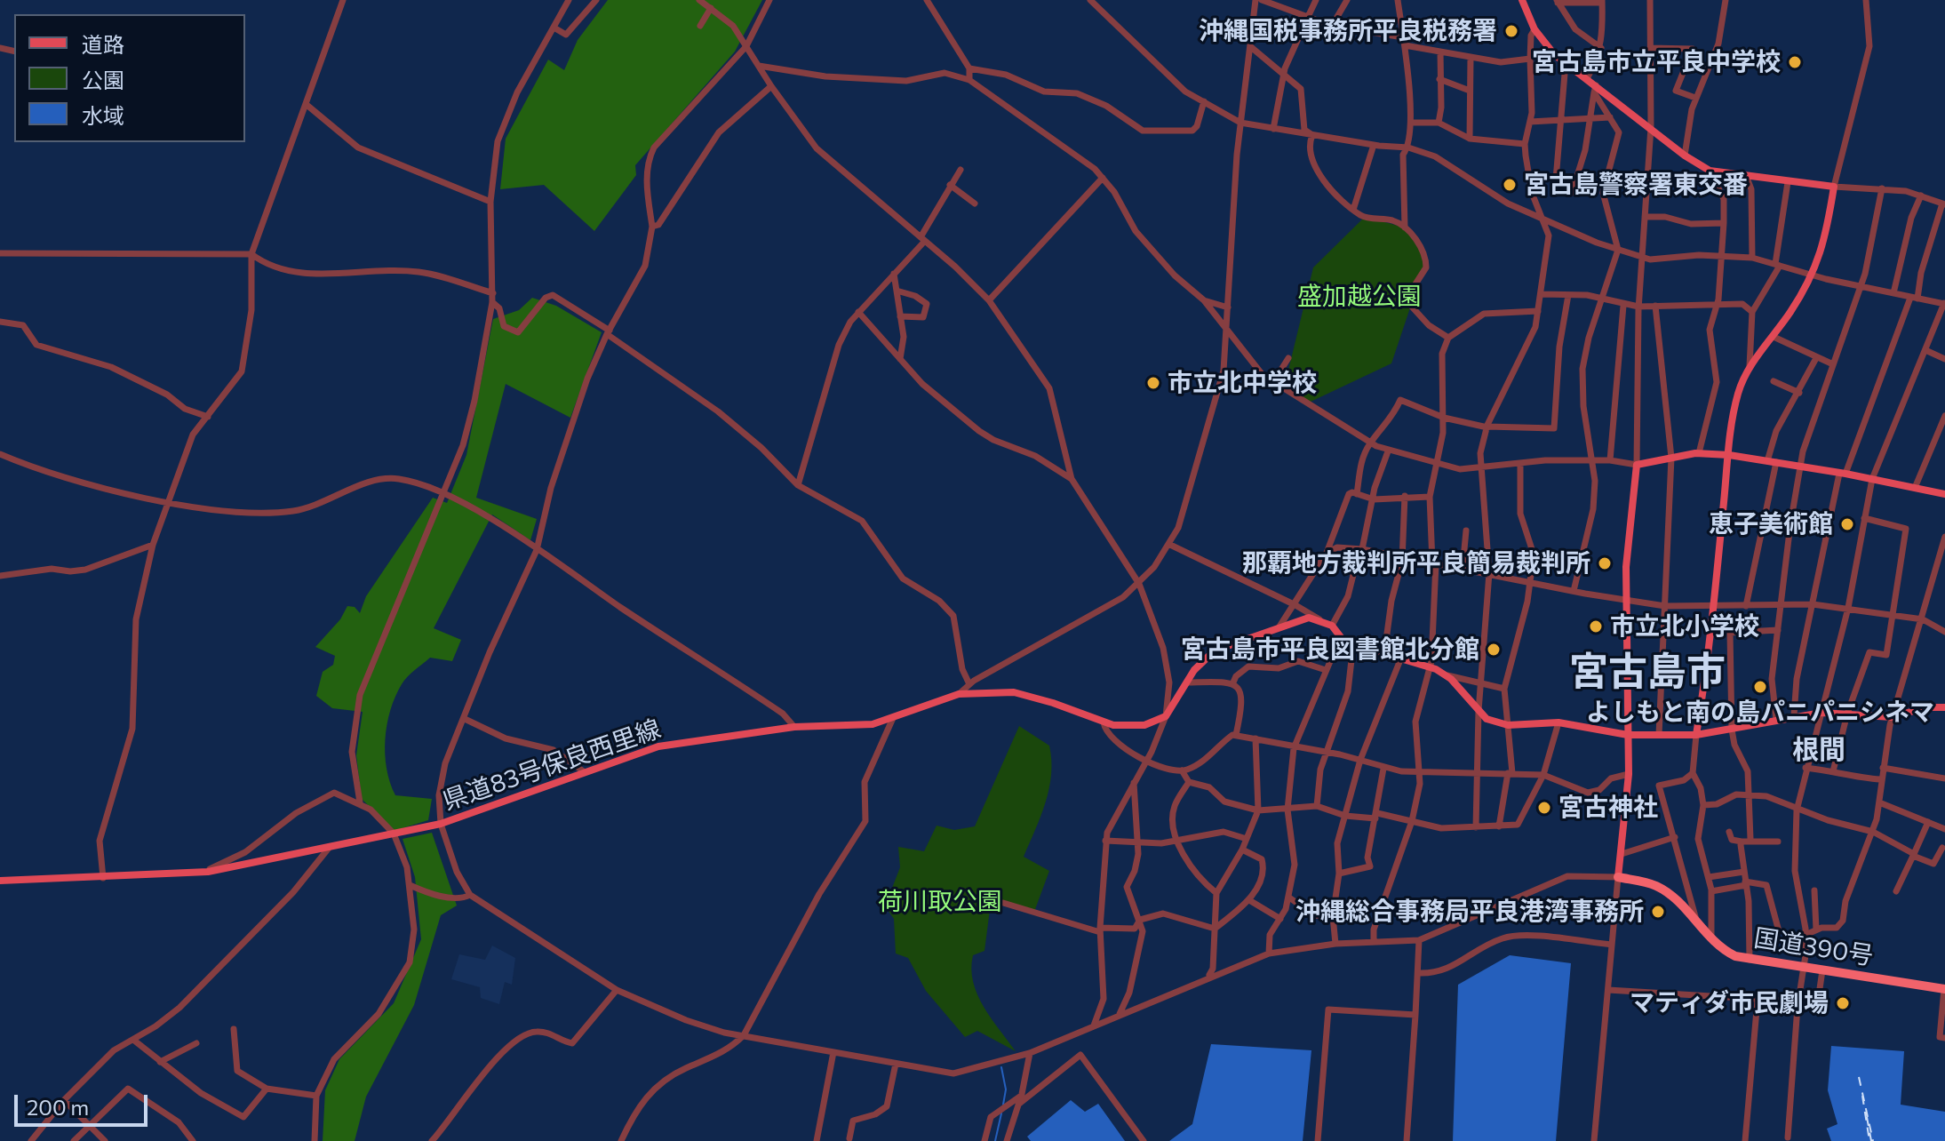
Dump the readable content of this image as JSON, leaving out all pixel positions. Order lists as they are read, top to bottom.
{
  "streets": {
    "highway": ["国道390号"],
    "main road": ["県道83号保良西里線"]
  },
  "districts": ["宮古島市", "根間"],
  "parks": ["盛加越公園", "荷川取公園"],
  "places": [
    "沖縄国税事務所平良税務署",
    "宮古島市立平良中学校",
    "宮古島警察署東交番",
    "市立北中学校",
    "恵子美術館",
    "那覇地方裁判所平良簡易裁判所",
    "市立北小学校",
    "宮古島市平良図書館北分館",
    "よしもと南の島パニパニシネマ",
    "宮古神社",
    "沖縄総合事務局平良港湾事務所",
    "マティダ市民劇場"
  ],
  "legend": ["道路", "公園", "水域"],
  "scale_bar": "200 m"
}
